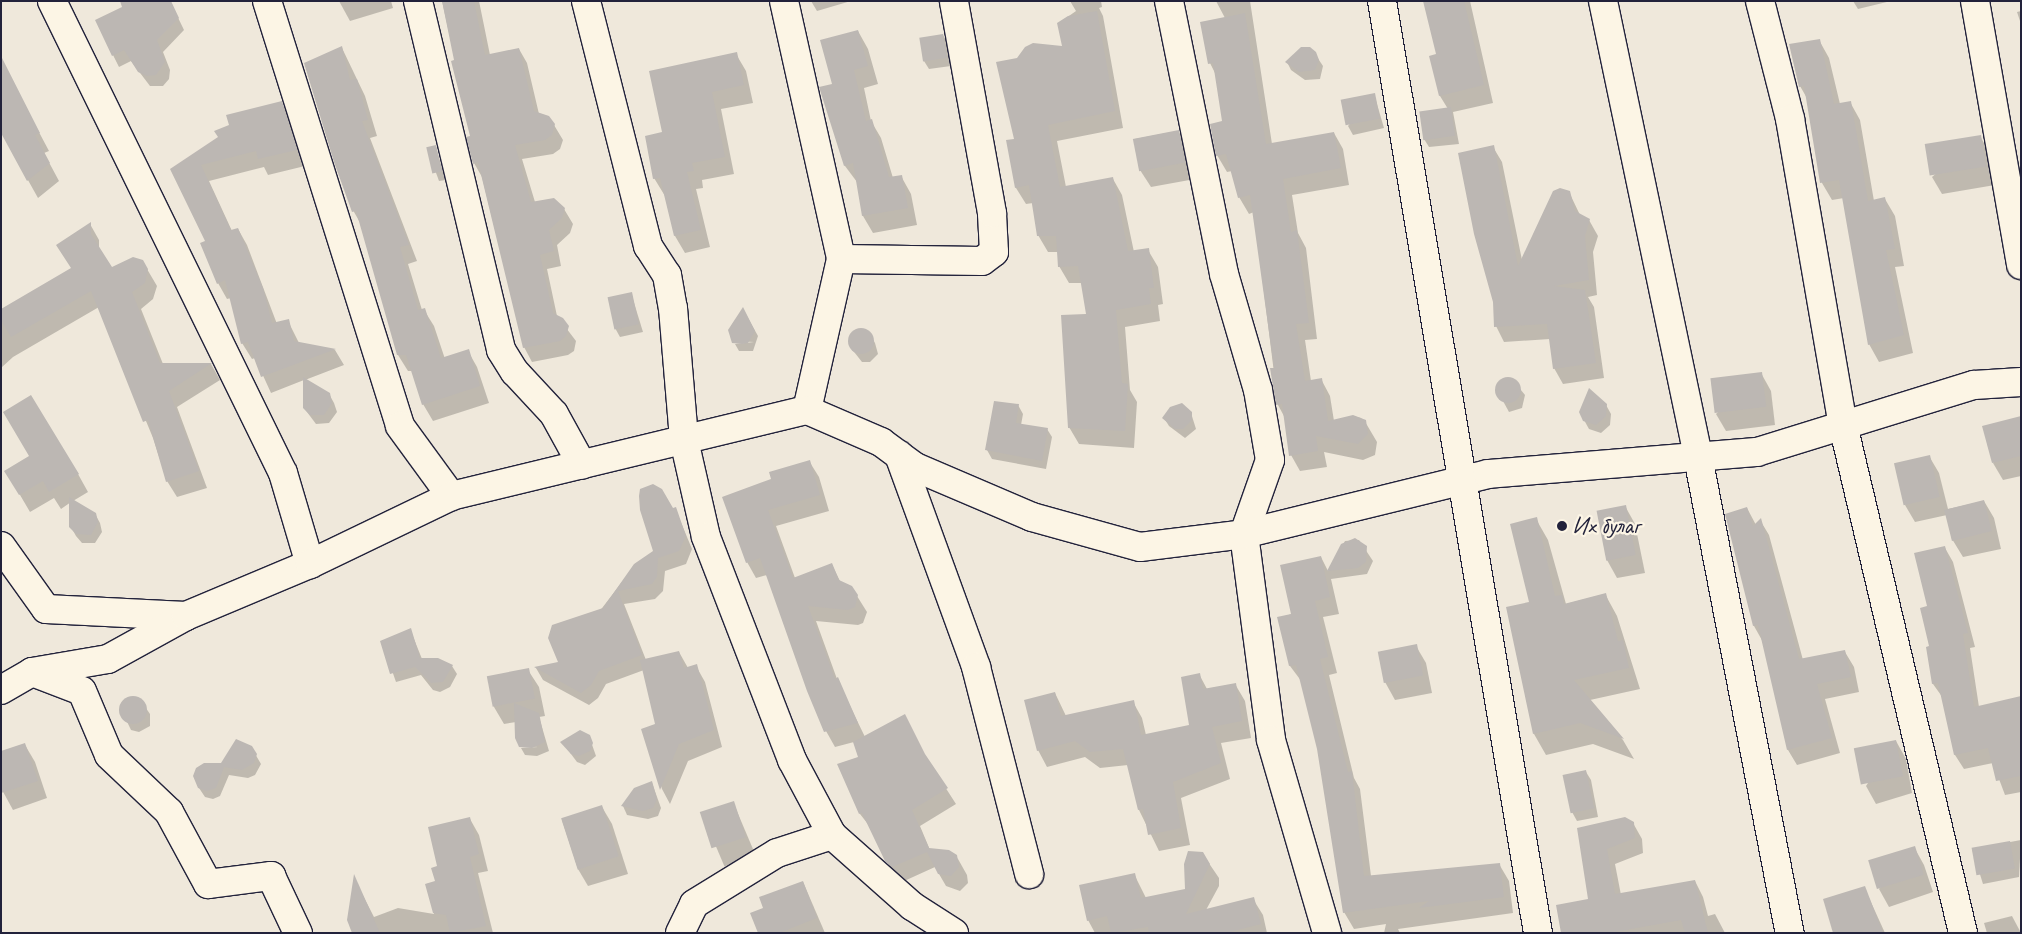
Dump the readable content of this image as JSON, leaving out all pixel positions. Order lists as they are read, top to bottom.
{
  "places": ["Их булаг"]
}
